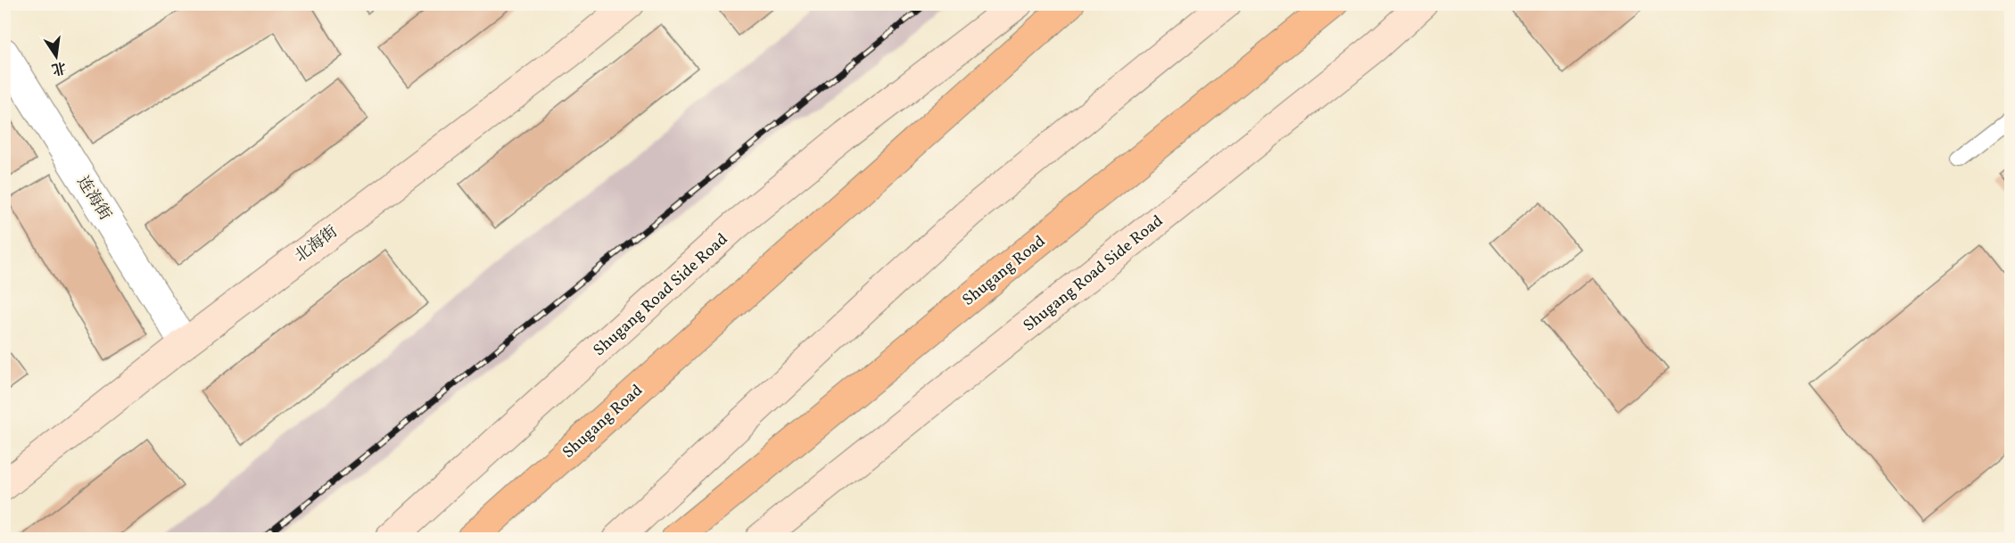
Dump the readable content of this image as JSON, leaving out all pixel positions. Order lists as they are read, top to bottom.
{
  "streets": {
    "highway": ["Shugang Road"],
    "street": ["连海街", "北海街", "Shugang Road Side Road"]
  },
  "crossings": [
    ["连海街", "北海街"]
  ],
  "north": "bottom"
}
